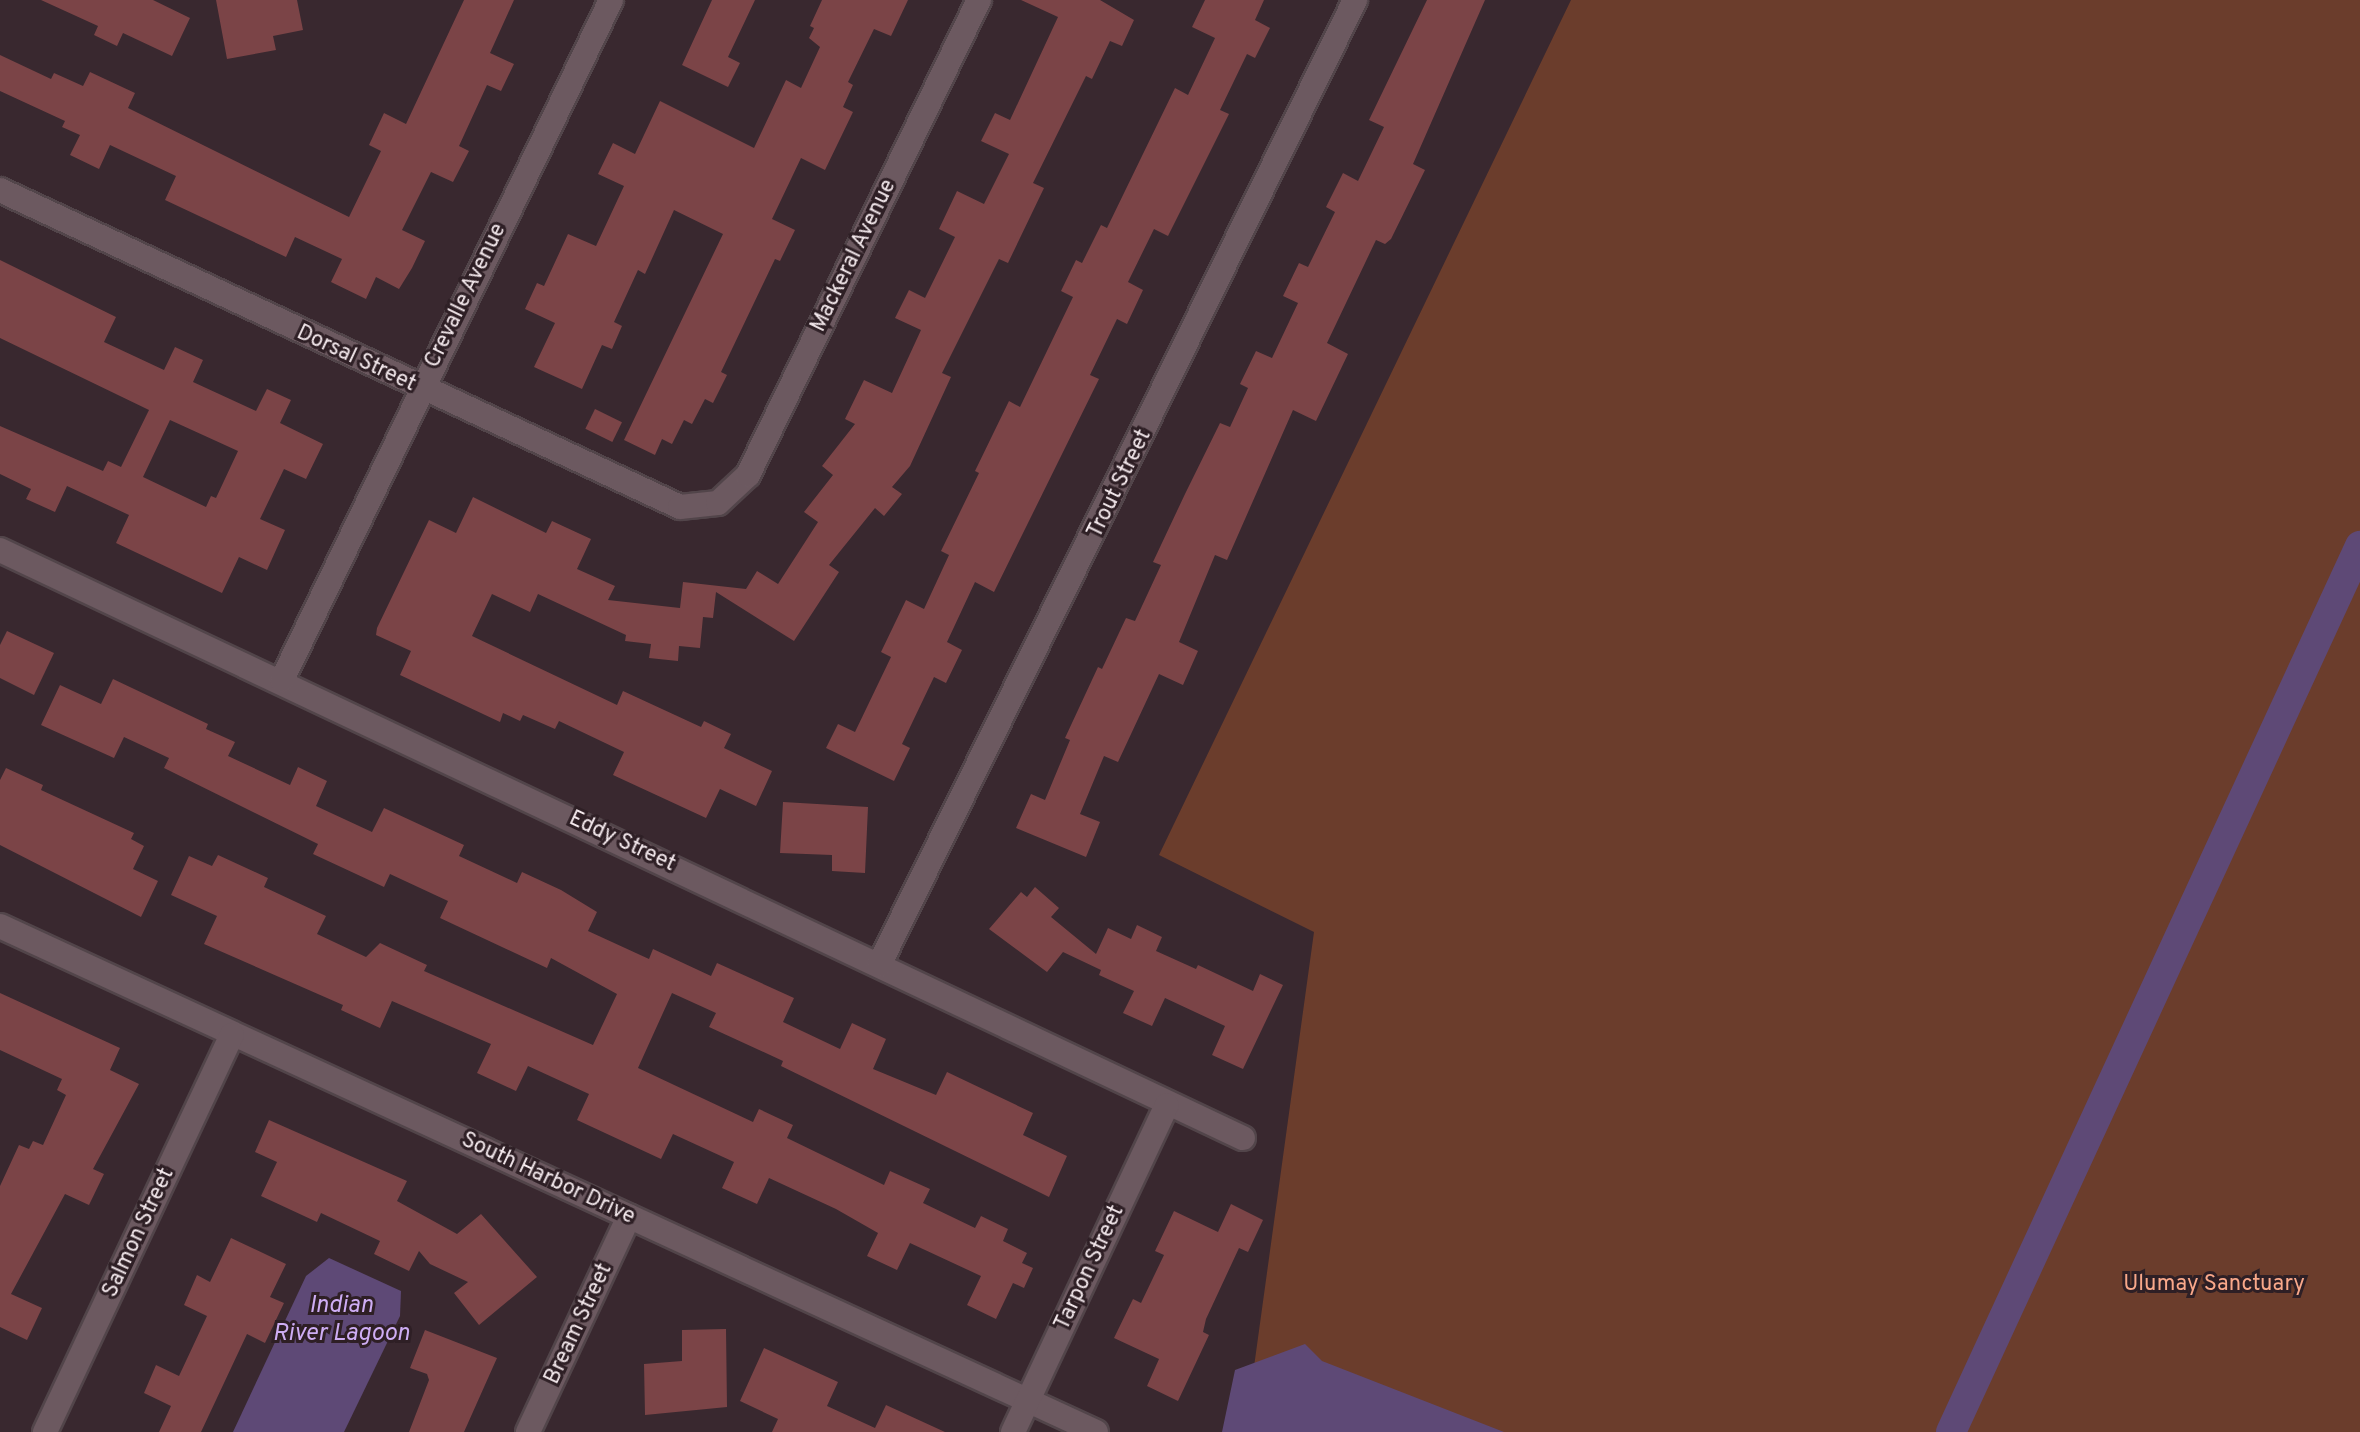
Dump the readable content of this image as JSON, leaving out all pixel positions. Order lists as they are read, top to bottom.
{
  "streets": {
    "street": [
      "Mackeral Avenue",
      "Crevalle Avenue",
      "Dorsal Street",
      "Trout Street",
      "Eddy Street",
      "South Harbor Drive",
      "Salmon Street",
      "Tarpon Street",
      "Bream Street"
    ]
  },
  "crossings": [
    ["Mackeral Avenue", "Dorsal Street"],
    ["Crevalle Avenue", "Dorsal Street"],
    ["Crevalle Avenue", "Eddy Street"],
    ["Trout Street", "Eddy Street"],
    ["Eddy Street", "Tarpon Street"],
    ["South Harbor Drive", "Salmon Street"],
    ["South Harbor Drive", "Tarpon Street"],
    ["South Harbor Drive", "Bream Street"]
  ],
  "water": ["Indian River Lagoon"],
  "parks": ["Ulumay Sanctuary"]
}
